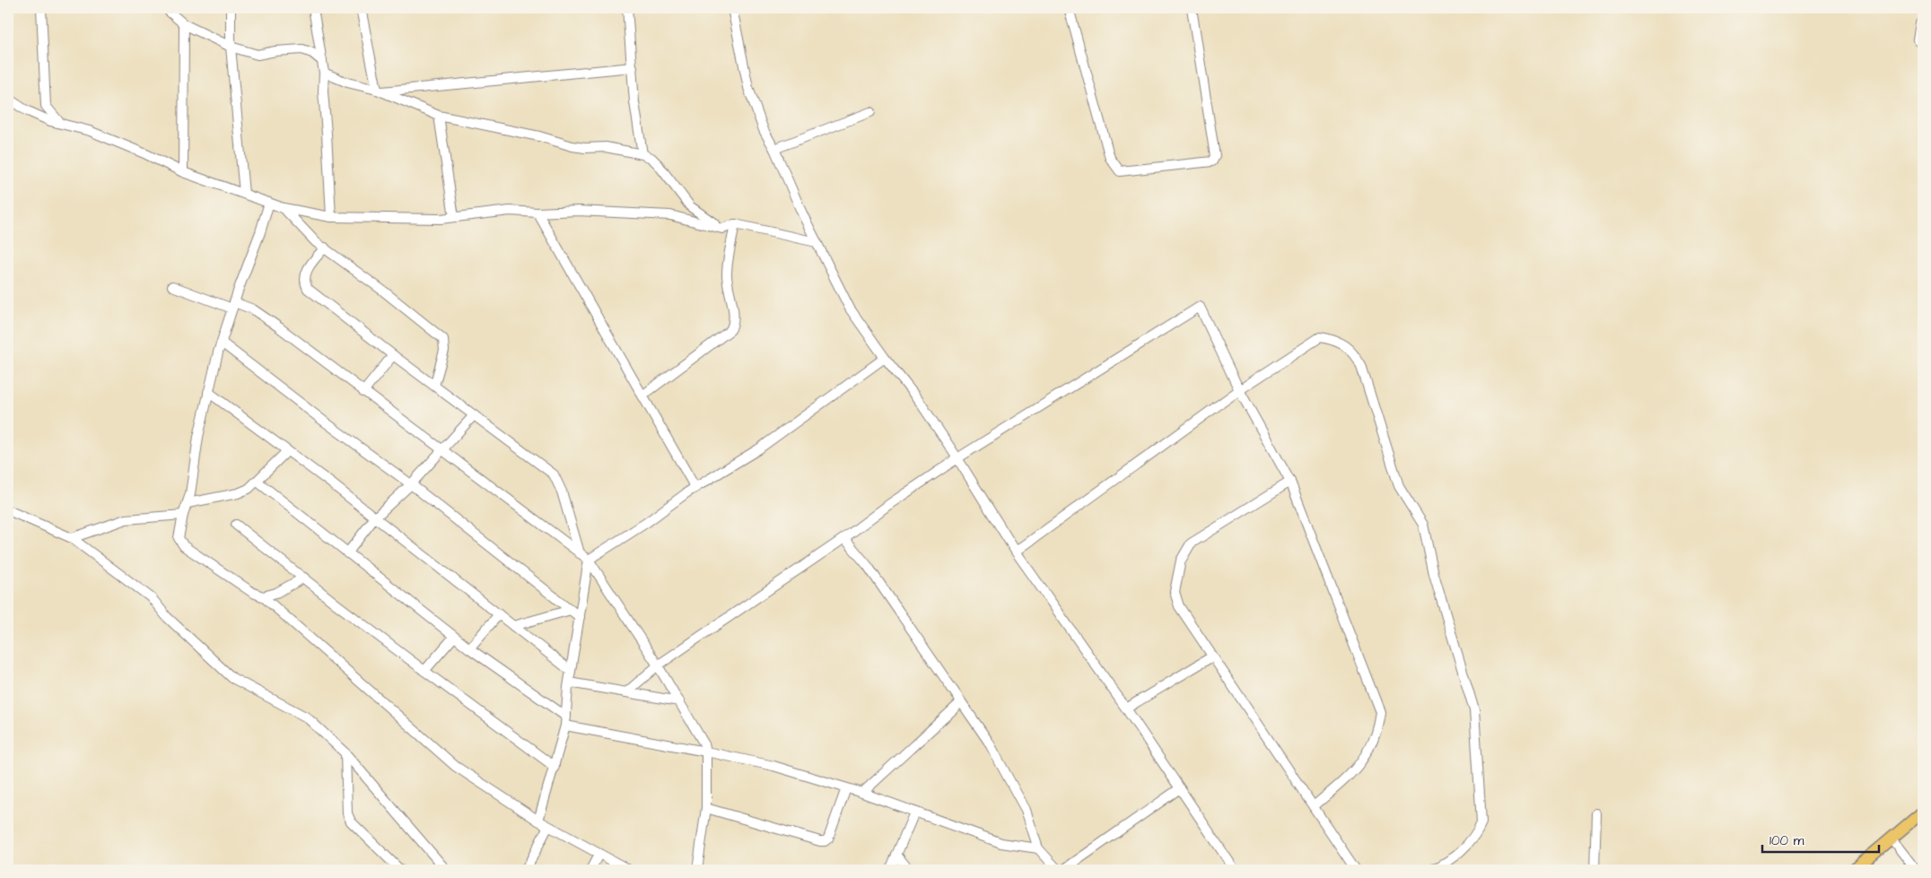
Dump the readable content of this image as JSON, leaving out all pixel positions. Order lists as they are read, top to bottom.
{
  "scale_bar": "100 m"
}
